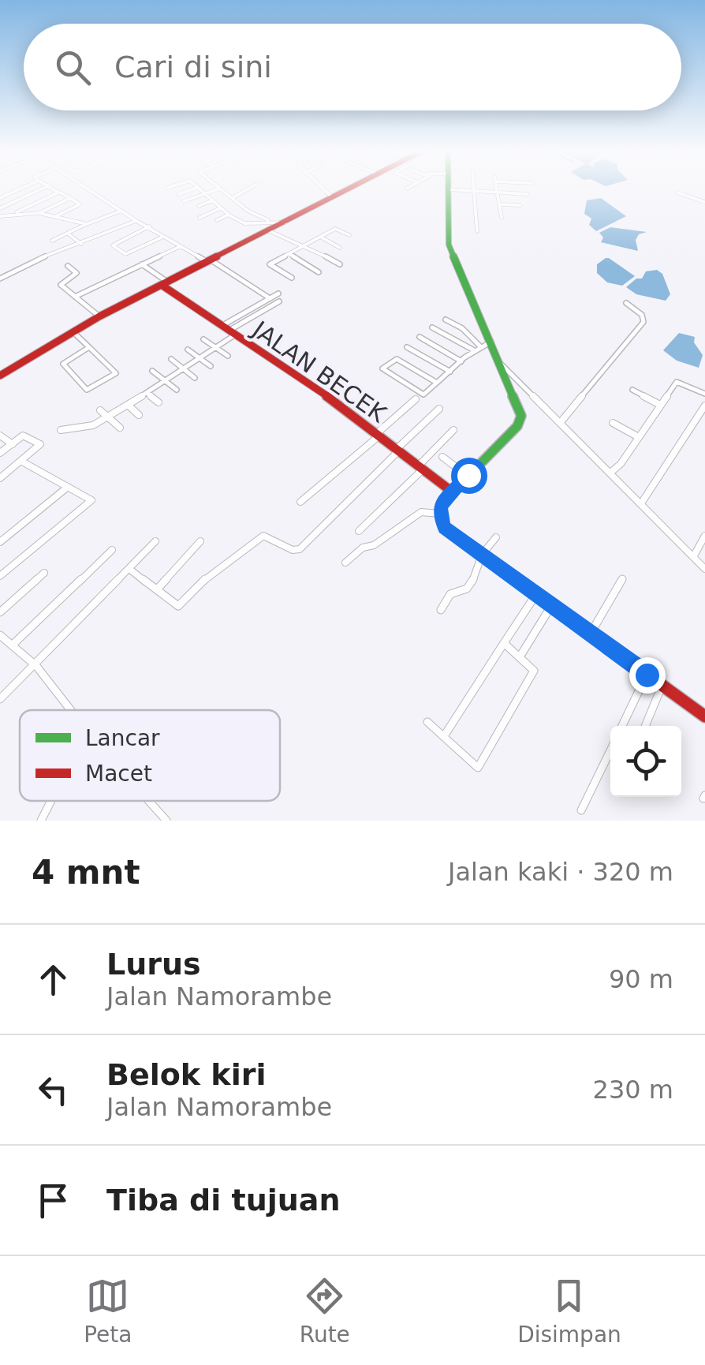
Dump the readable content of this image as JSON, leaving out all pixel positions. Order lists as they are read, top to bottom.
{
  "streets": {
    "street": ["JALAN BECEK"]
  },
  "legend": ["Lancar", "Macet"],
  "page": {
    "search": "Cari di sini",
    "heading": ["4 mnt", "Jalan kaki · 320 m"],
    "list": [
      ["Lurus", "Jalan Namorambe", "90 m"],
      ["Belok kiri", "Jalan Namorambe", "230 m"],
      "Tiba di tujuan"
    ],
    "nav": ["Peta", "Rute", "Disimpan"]
  }
}
